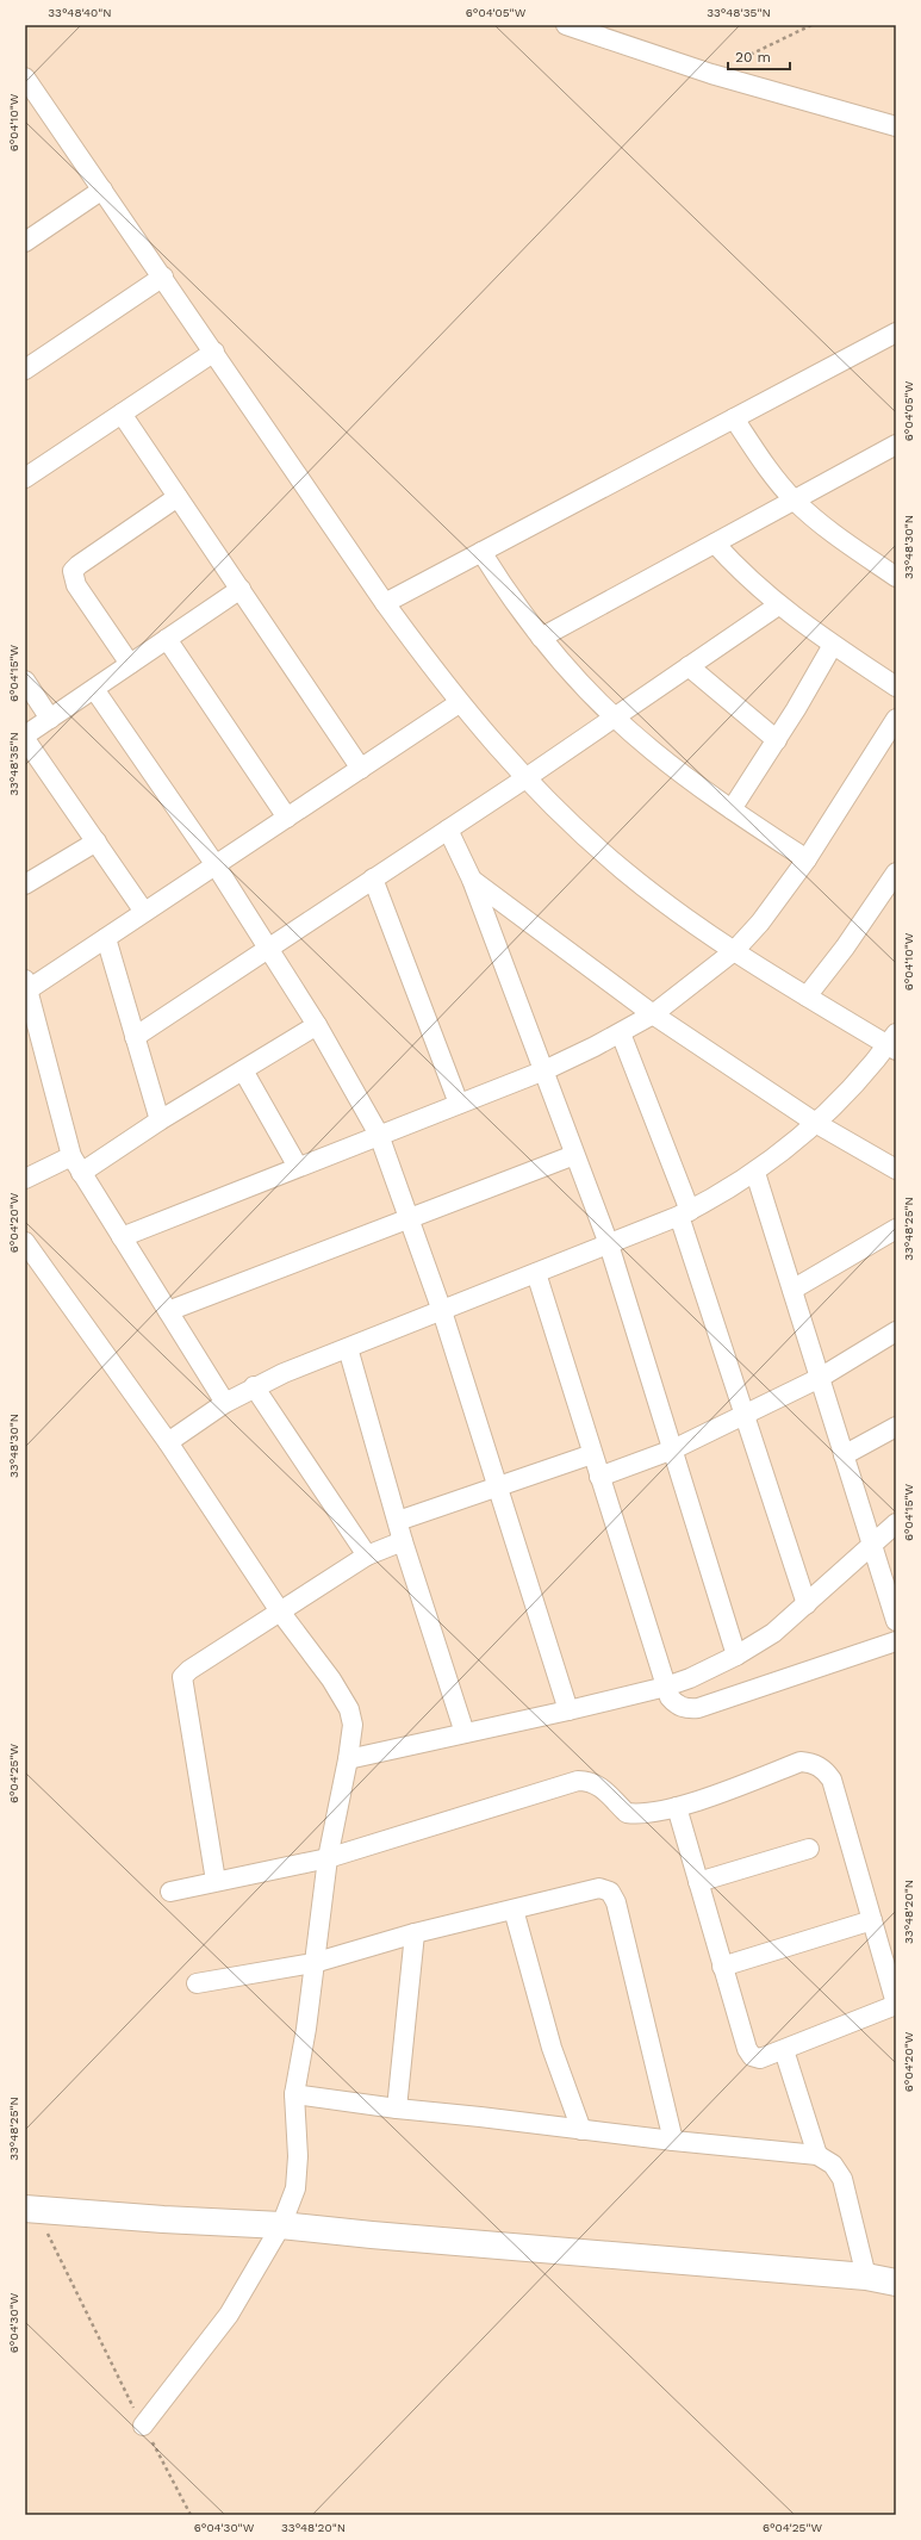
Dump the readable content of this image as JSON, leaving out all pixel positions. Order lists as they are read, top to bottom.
{
  "scale_bar": "20 m",
  "coordinates": [
    "33°48'40\"N",
    "6°04'05\"W",
    "33°48'35\"N",
    "6°04'10\"W",
    "33°48'30\"N",
    "6°04'15\"W",
    "6°04'20\"W",
    "33°48'25\"N",
    "6°04'25\"W",
    "33°48'20\"N",
    "6°04'30\"W"
  ]
}
